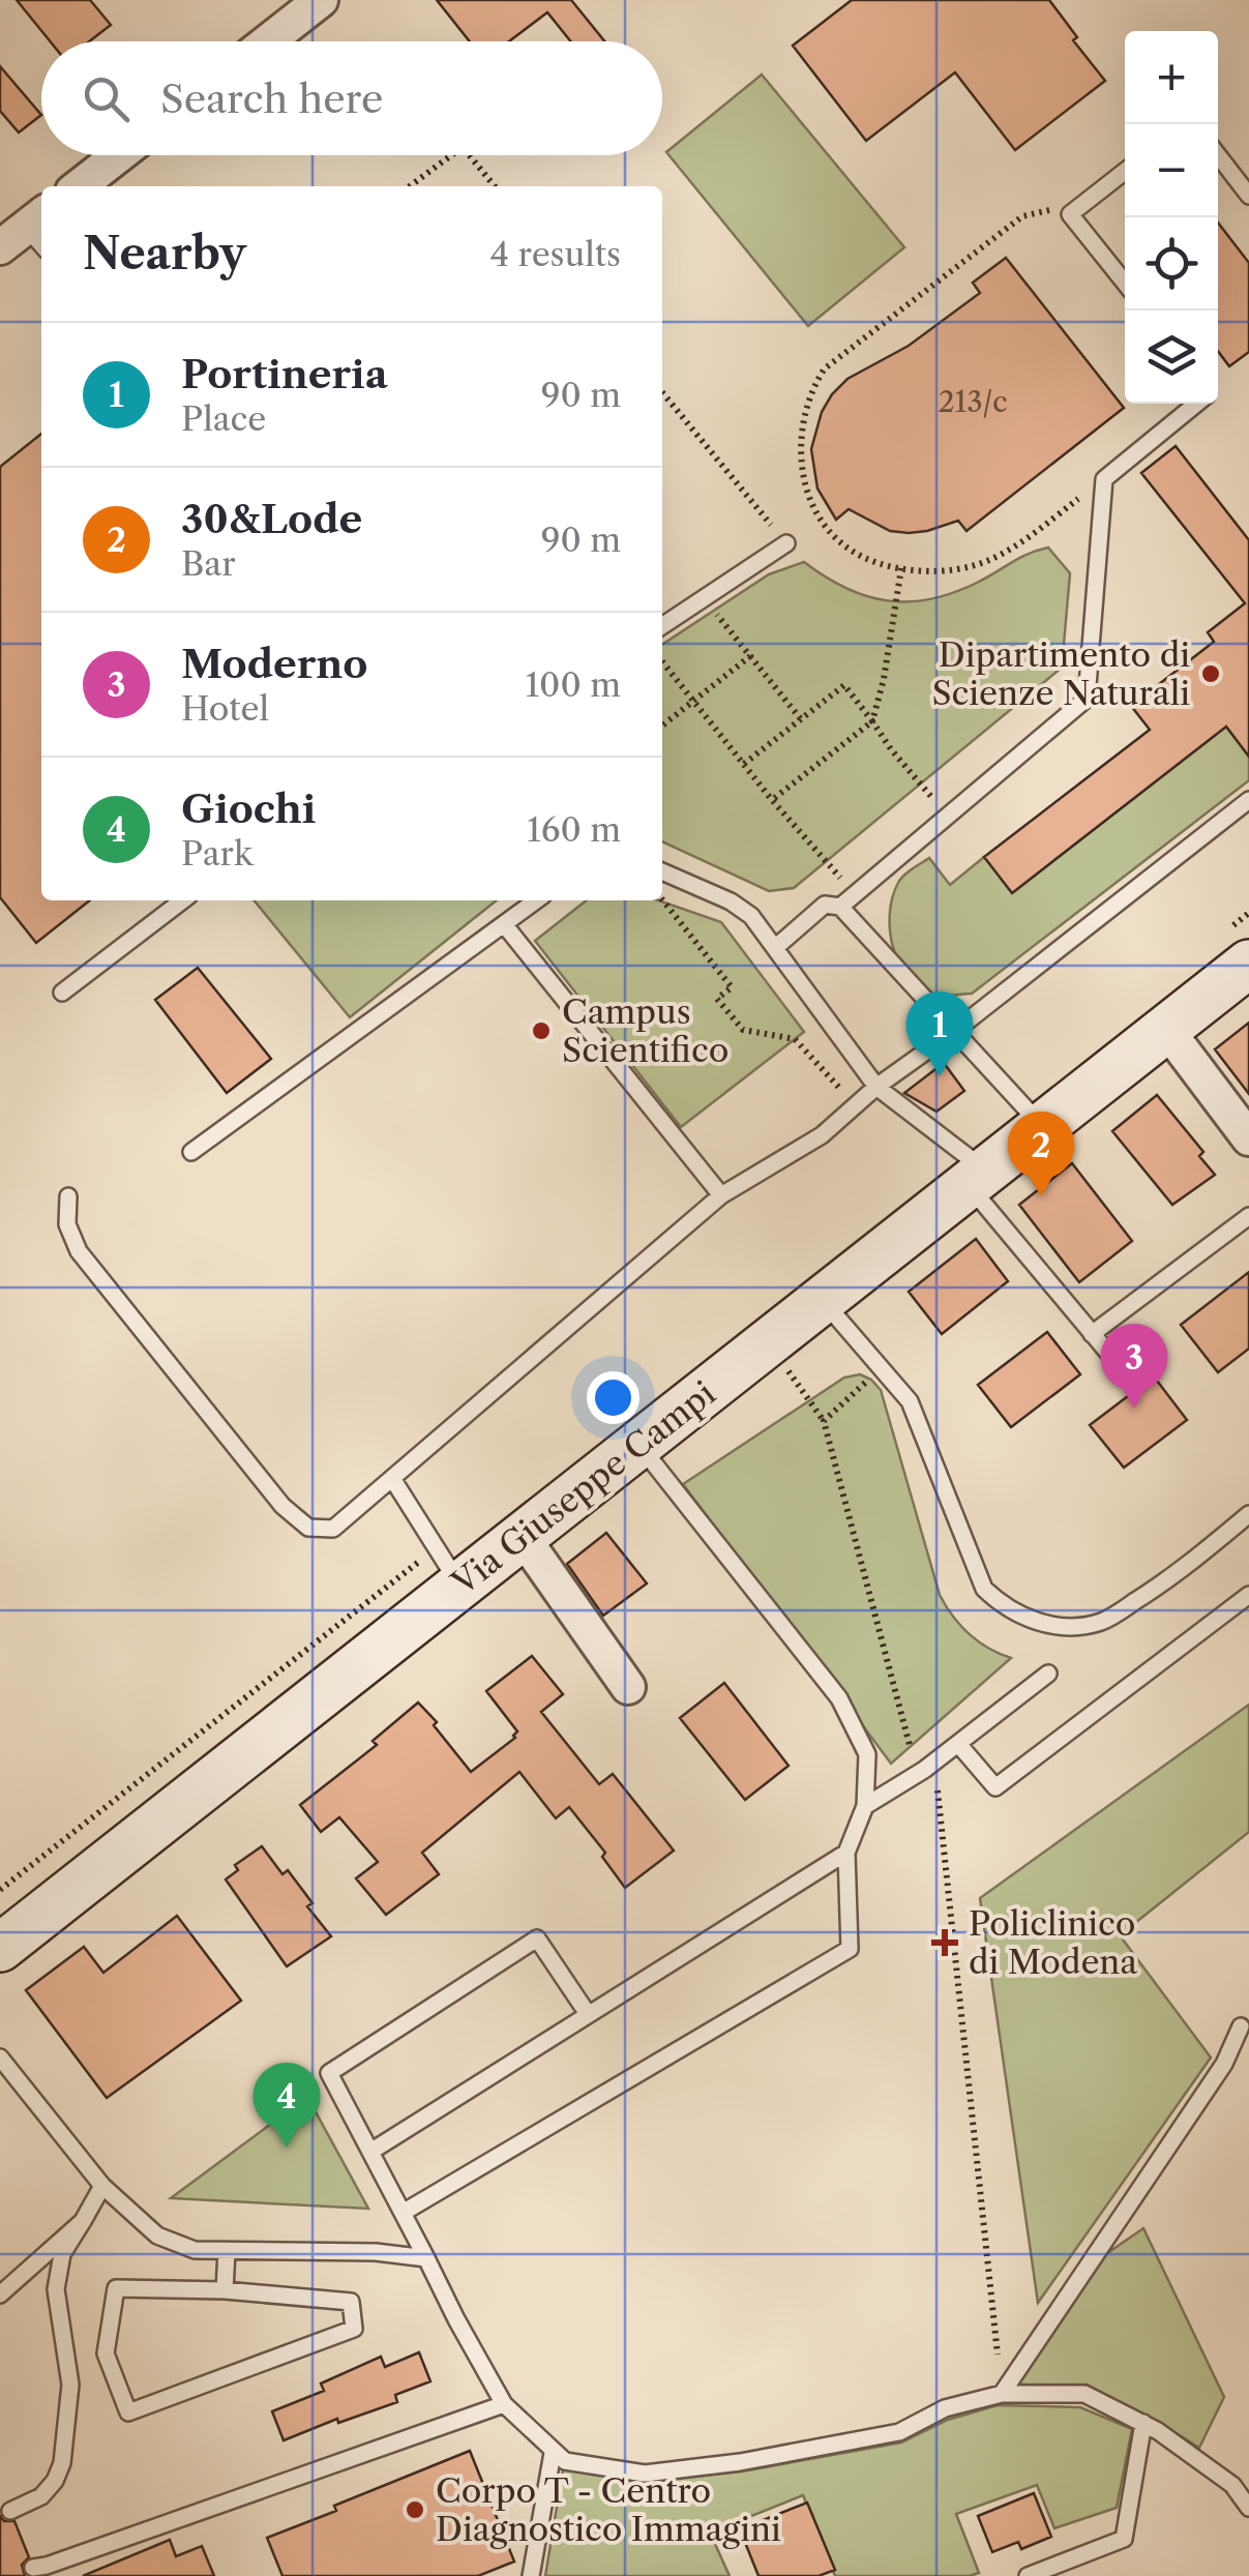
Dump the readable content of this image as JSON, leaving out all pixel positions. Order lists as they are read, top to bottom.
{
  "streets": {
    "street": ["Via Giuseppe Campi"]
  },
  "places": {
    "other": ["Dipartimento di Scienze Naturali", "Campus Scientifico", "Corpo T - Centro Diagnostico Immagini"],
    "health": ["Policlinico di Modena"]
  },
  "house_numbers": ["213/c"],
  "page": {
    "map_buttons": ["+", "−"],
    "search": "Search here",
    "heading": ["Nearby", "4 results"],
    "list": [
      {
        "mark": "1",
        "name": "Portineria",
        "note": "Place",
        "value": "90 m"
      },
      {
        "mark": "2",
        "name": "30&Lode",
        "note": "Bar",
        "value": "90 m"
      },
      {
        "mark": "3",
        "name": "Moderno",
        "note": "Hotel",
        "value": "100 m"
      },
      {
        "mark": "4",
        "name": "Giochi",
        "note": "Park",
        "value": "160 m"
      }
    ],
    "pins": [
      "1",
      "2",
      "3",
      "4"
    ]
  }
}
